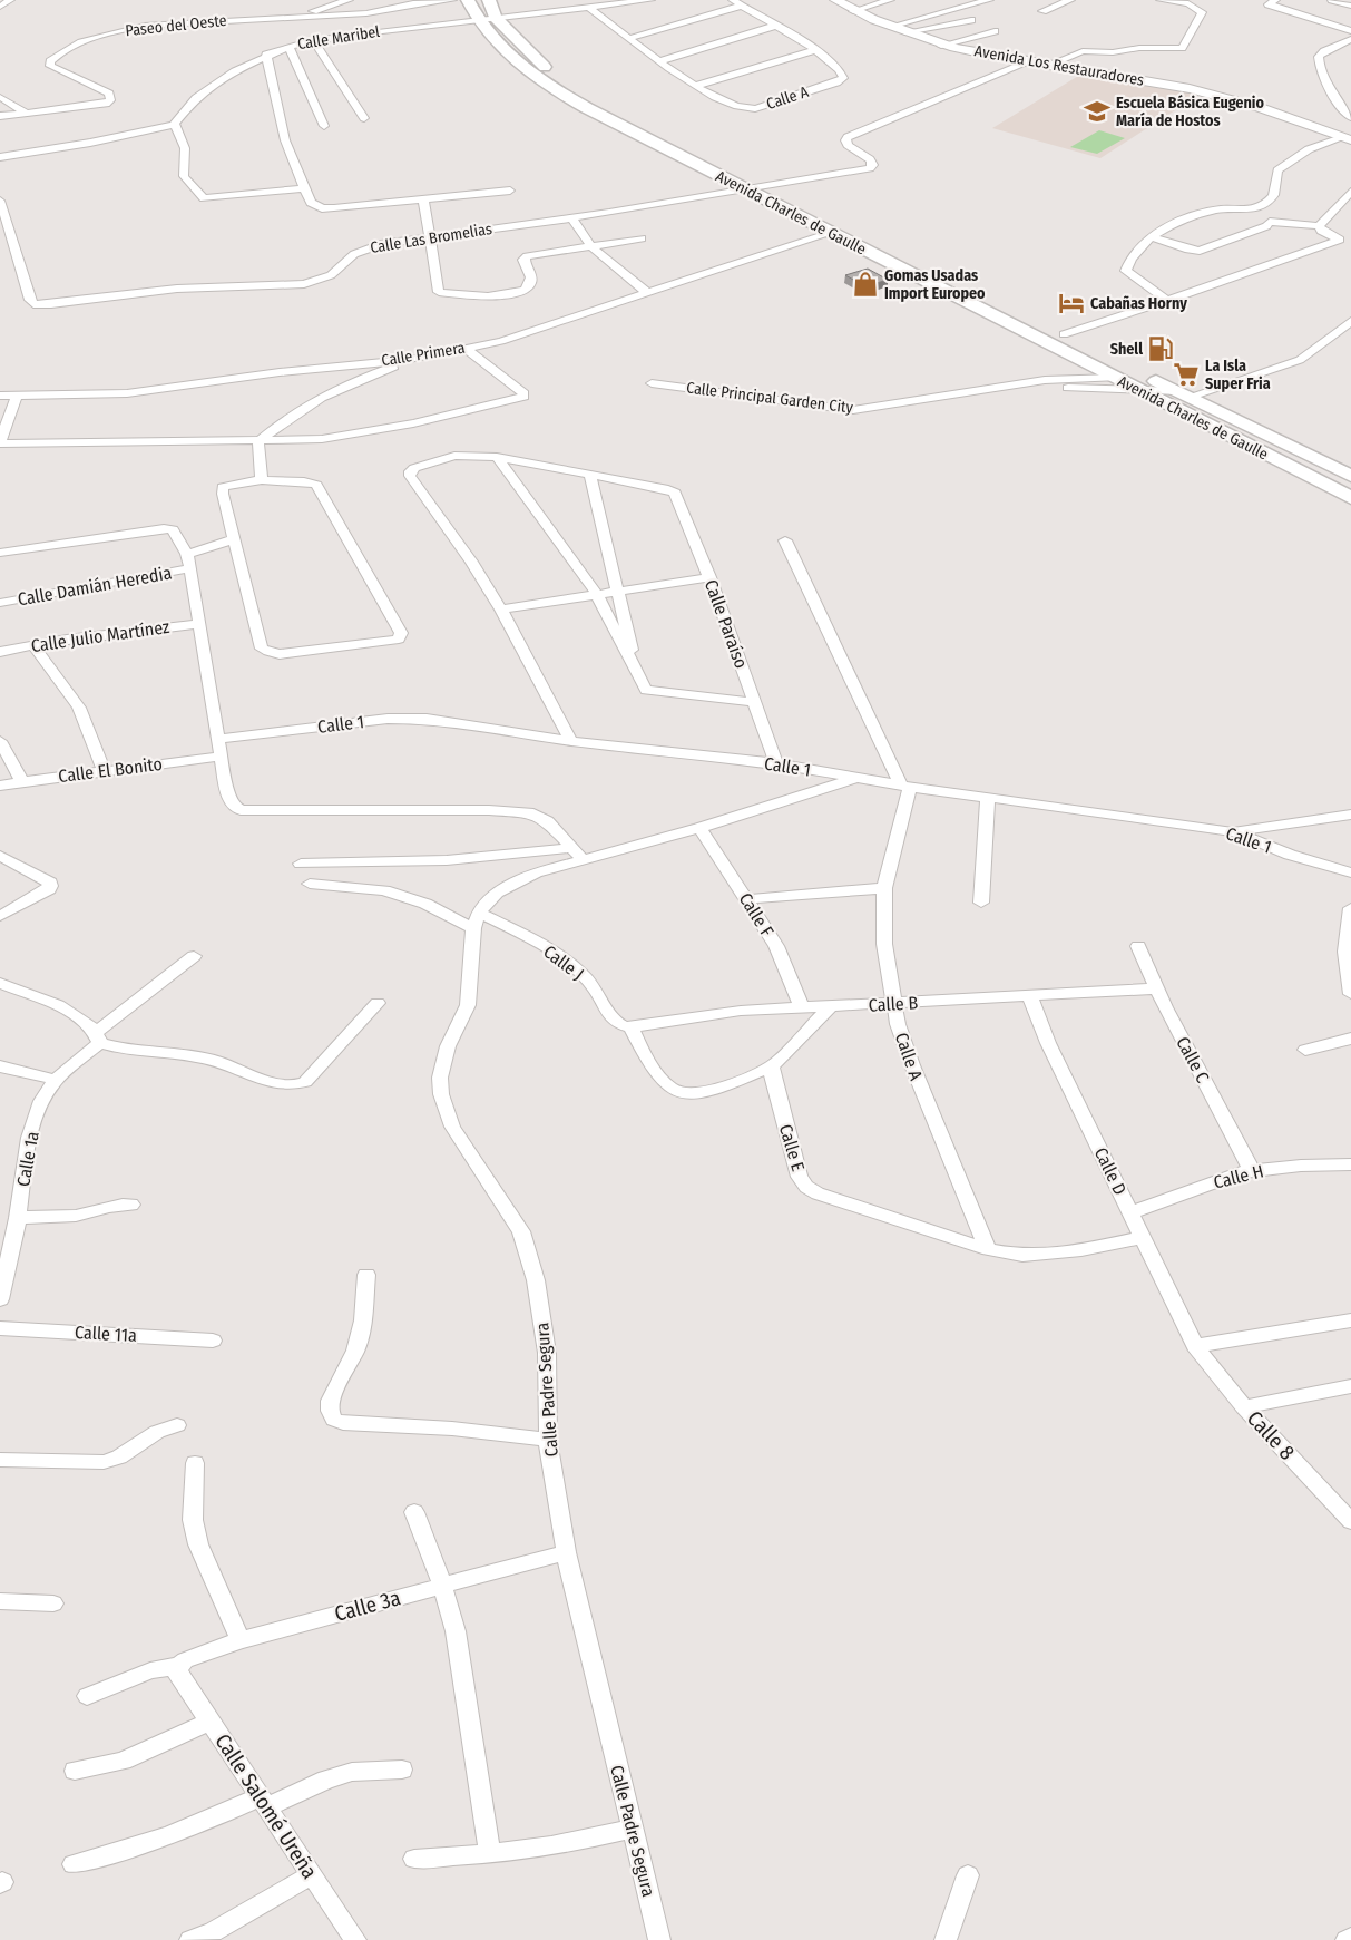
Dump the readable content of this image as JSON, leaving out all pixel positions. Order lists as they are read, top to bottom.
{
  "streets": {
    "main road": ["Avenida Charles de Gaulle"],
    "street": [
      "Paseo del Oeste",
      "Calle Maribel",
      "Avenida Los Restauradores",
      "Calle A",
      "Calle Las Bromelias",
      "Calle Primera",
      "Calle Principal Garden City",
      "Calle Damián Heredia",
      "Calle Paraíso",
      "Calle Julio Martínez",
      "Calle 1",
      "Calle El Bonito",
      "Calle F",
      "Calle J",
      "Calle B",
      "Calle C",
      "Calle E",
      "Calle 1a",
      "Calle D",
      "Calle H",
      "Calle 11a",
      "Calle Padre Segura",
      "Calle 8",
      "Calle 3a",
      "Calle Salomé Ureña"
    ]
  },
  "crossings": [
    ["Calle Maribel", "Calle A"],
    ["Calle Maribel", "Avenida Charles de Gaulle"],
    ["Avenida Los Restauradores", "Calle Las Bromelias"],
    ["Calle A", "Calle 1"],
    ["Calle A", "Calle B"],
    ["Calle A", "Calle E"],
    ["Avenida Charles de Gaulle", "Calle Las Bromelias"],
    ["Avenida Charles de Gaulle", "Calle Primera"],
    ["Avenida Charles de Gaulle", "Calle Principal Garden City"],
    ["Calle Paraíso", "Calle 1"],
    ["Calle F", "Calle B"],
    ["Calle J", "Calle B"],
    ["Calle J", "Calle Padre Segura"],
    ["Calle B", "Calle C"],
    ["Calle B", "Calle D"],
    ["Calle C", "Calle H"],
    ["Calle D", "Calle H"],
    ["Calle D", "Calle 8"],
    ["Calle Padre Segura", "Calle 3a"],
    ["Calle 3a", "Calle Salomé Ureña"]
  ],
  "places": {
    "school or university": ["Escuela Básica Eugenio María de Hostos"],
    "shop": ["Gomas Usadas Import Europeo"],
    "hotel": ["Cabañas Horny"],
    "fuel station": ["Shell"],
    "supermarket": ["La Isla Super Fria"]
  }
}
